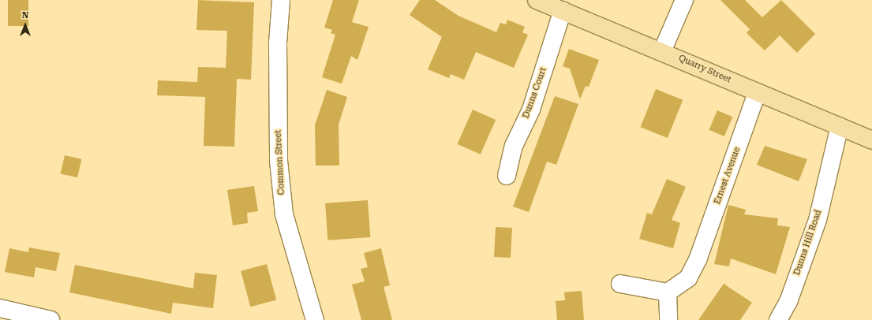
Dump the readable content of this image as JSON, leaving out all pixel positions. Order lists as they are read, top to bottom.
{
  "streets": {
    "main road": ["Quarry Street"],
    "street": [
      "Dunns Court",
      "Common Street",
      "Ernest Avenue",
      "Dunns Hill Road"
    ]
  },
  "crossings": [
    ["Quarry Street", "Dunns Court"],
    ["Quarry Street", "Ernest Avenue"],
    ["Quarry Street", "Dunns Hill Road"]
  ],
  "north": "top"
}
